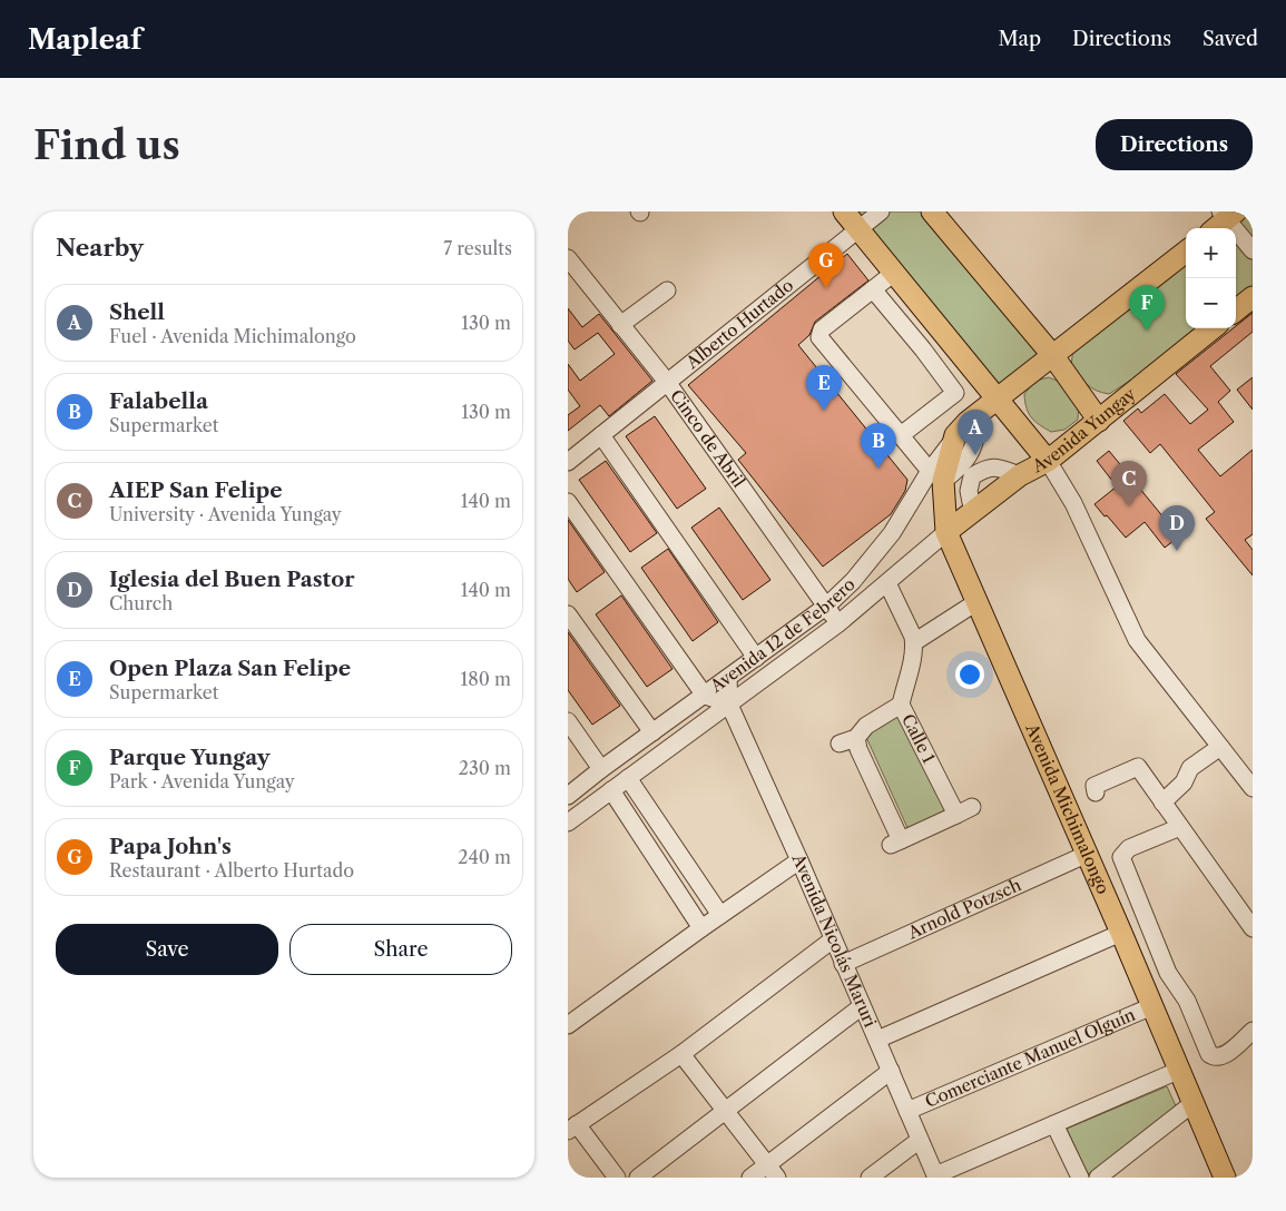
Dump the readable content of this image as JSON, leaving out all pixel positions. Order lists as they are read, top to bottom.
{
  "streets": {
    "main road": ["Avenida Yungay", "Avenida Michimalongo"],
    "street": [
      "Alberto Hurtado",
      "Cinco de Abril",
      "Avenida 12 de Febrero",
      "Calle 1",
      "Arnold Potzsch",
      "Avenida Nicolás Maruri",
      "Comerciante Manuel Olguín"
    ]
  },
  "crossings": [
    ["Alberto Hurtado", "Cinco de Abril"],
    ["Avenida Yungay", "Avenida 12 de Febrero"],
    ["Avenida Yungay", "Avenida Michimalongo"],
    ["Cinco de Abril", "Avenida 12 de Febrero"],
    ["Avenida 12 de Febrero", "Avenida Michimalongo"],
    ["Avenida 12 de Febrero", "Avenida Nicolás Maruri"],
    ["Avenida Michimalongo", "Arnold Potzsch"],
    ["Avenida Michimalongo", "Comerciante Manuel Olguín"],
    ["Arnold Potzsch", "Avenida Nicolás Maruri"],
    ["Avenida Nicolás Maruri", "Comerciante Manuel Olguín"]
  ],
  "page": {
    "header": "Mapleaf",
    "nav": ["Map", "Directions", "Saved"],
    "buttons": [
      "Directions",
      ["Save", "Share"]
    ],
    "title": "Find us",
    "heading": ["Nearby", "7 results"],
    "map_buttons": ["+", "−"],
    "pins": [
      "G",
      "F",
      "E",
      "A",
      "B",
      "C",
      "D"
    ],
    "list": [
      {
        "mark": "A",
        "name": "Shell",
        "note": "Fuel · Avenida Michimalongo",
        "value": "130 m"
      },
      {
        "mark": "B",
        "name": "Falabella",
        "note": "Supermarket",
        "value": "130 m"
      },
      {
        "mark": "C",
        "name": "AIEP San Felipe",
        "note": "University · Avenida Yungay",
        "value": "140 m"
      },
      {
        "mark": "D",
        "name": "Iglesia del Buen Pastor",
        "note": "Church",
        "value": "140 m"
      },
      {
        "mark": "E",
        "name": "Open Plaza San Felipe",
        "note": "Supermarket",
        "value": "180 m"
      },
      {
        "mark": "F",
        "name": "Parque Yungay",
        "note": "Park · Avenida Yungay",
        "value": "230 m"
      },
      {
        "mark": "G",
        "name": "Papa John's",
        "note": "Restaurant · Alberto Hurtado",
        "value": "240 m"
      }
    ]
  }
}
